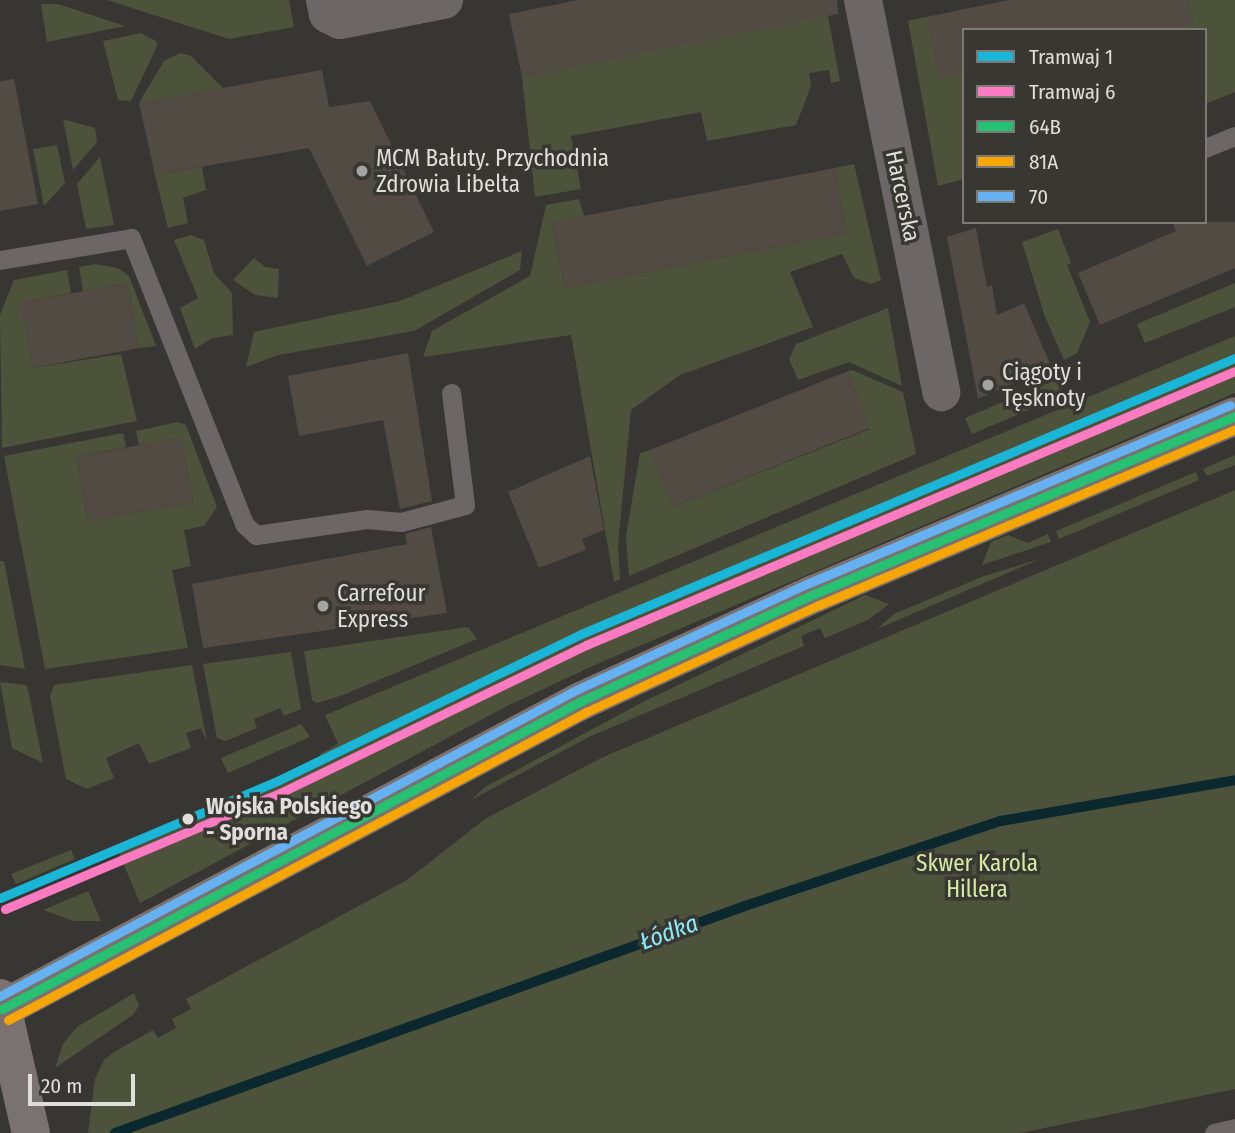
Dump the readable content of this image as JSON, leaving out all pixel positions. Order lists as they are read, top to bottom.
{
  "streets": {
    "street": ["Harcerska"]
  },
  "water": ["Łódka"],
  "parks": ["Skwer Karola Hillera"],
  "places": [
    "MCM Bałuty. Przychodnia Zdrowia Libelta",
    "Ciągoty i Tęsknoty",
    "Carrefour Express",
    "Wojska Polskiego - Sporna"
  ],
  "lines": [
    "tram line 1",
    "tram line 6",
    "transit line 70",
    "transit line 64B",
    "transit line 81A"
  ],
  "legend": [
    "Tramwaj 1",
    "Tramwaj 6",
    "64B",
    "81A",
    "70"
  ],
  "scale_bar": "20 m"
}
